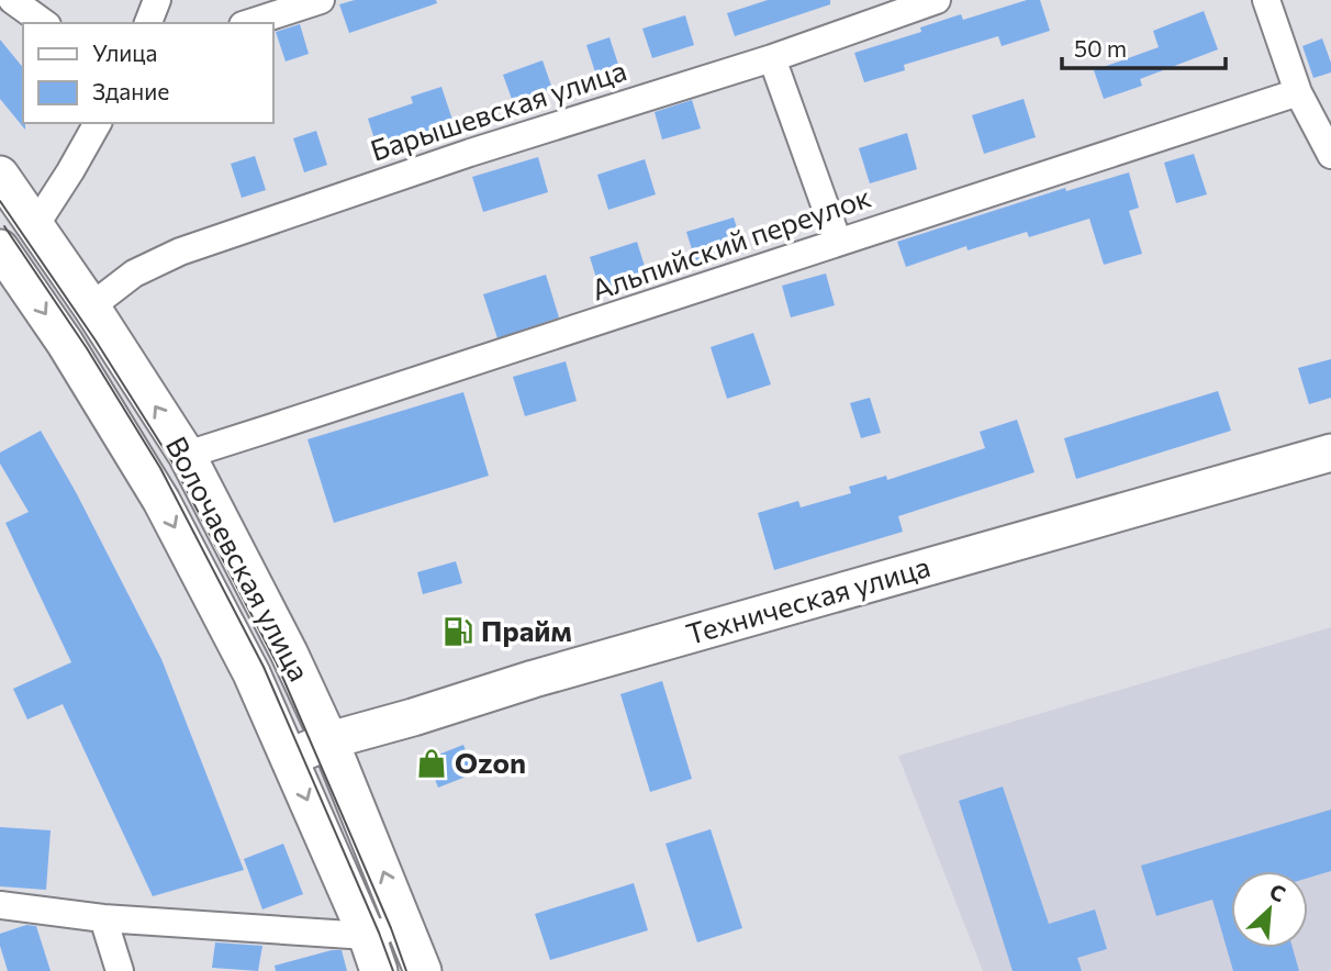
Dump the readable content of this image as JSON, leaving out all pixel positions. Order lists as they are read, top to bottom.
{
  "streets": {
    "main road": ["Волочаевская улица", "Техническая улица"],
    "street": ["Барышевская улица", "Альпийский переулок"]
  },
  "crossings": [
    ["Барышевская улица", "Волочаевская улица"],
    ["Альпийский переулок", "Волочаевская улица"],
    ["Волочаевская улица", "Техническая улица"]
  ],
  "places": {
    "fuel station": ["Прайм"],
    "shop": ["Ozon"]
  },
  "legend": ["Улица", "Здание"],
  "scale_bar": "50 m",
  "north": "top right"
}
